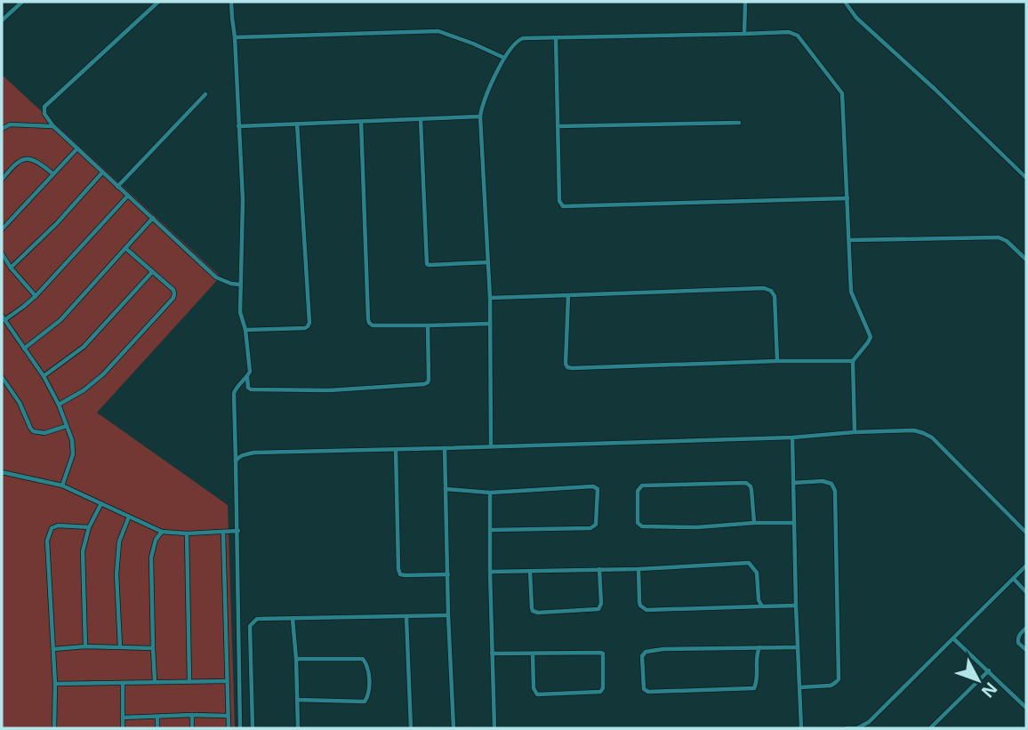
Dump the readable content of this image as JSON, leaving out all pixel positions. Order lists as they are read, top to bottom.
{
  "north": "bottom right"
}
